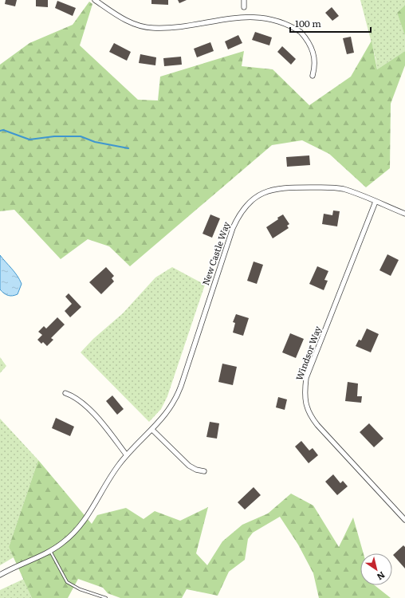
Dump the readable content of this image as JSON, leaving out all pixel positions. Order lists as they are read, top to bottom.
{
  "streets": {
    "street": ["New Castle Way", "Windsor Way"]
  },
  "crossings": [
    ["New Castle Way", "Windsor Way"]
  ],
  "scale_bar": "100 m",
  "north": "bottom right"
}
